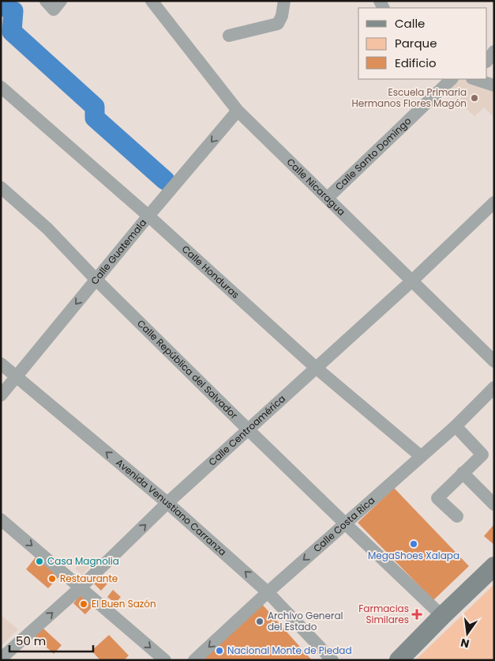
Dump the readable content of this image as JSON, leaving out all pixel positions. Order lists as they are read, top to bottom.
{
  "streets": {
    "street": [
      "Calle Santo Domingo",
      "Calle Nicaragua",
      "Calle Guatemala",
      "Calle Honduras",
      "Calle República del Salvador",
      "Calle Centroamérica",
      "Avenida Venustiano Carranza",
      "Calle Costa Rica"
    ]
  },
  "crossings": [
    ["Calle Santo Domingo", "Calle Nicaragua"],
    ["Calle Nicaragua", "Calle Guatemala"],
    ["Calle Nicaragua", "Calle Centroamérica"],
    ["Calle Guatemala", "Calle Honduras"],
    ["Calle Guatemala", "Calle República del Salvador"],
    ["Calle Guatemala", "Avenida Venustiano Carranza"],
    ["Calle Honduras", "Calle Centroamérica"],
    ["Calle Honduras", "Calle Costa Rica"],
    ["Calle República del Salvador", "Calle Centroamérica"],
    ["Calle República del Salvador", "Calle Costa Rica"],
    ["Calle Centroamérica", "Avenida Venustiano Carranza"],
    ["Avenida Venustiano Carranza", "Calle Costa Rica"]
  ],
  "one_way": ["Calle Guatemala", "Avenida Venustiano Carranza", "Calle Costa Rica"],
  "places": {
    "other": [
      "Escuela Primaria Hermanos Flores Magón",
      "MegaShoes Xalapa",
      "Casa Magnolia",
      "Restaurante",
      "El Buen Sazón",
      "Archivo General del Estado",
      "Nacional Monte de Piedad"
    ],
    "health": ["Farmacias Similares"]
  },
  "legend": ["Calle", "Parque", "Edificio"],
  "scale_bar": "50 m",
  "north": "bottom"
}
